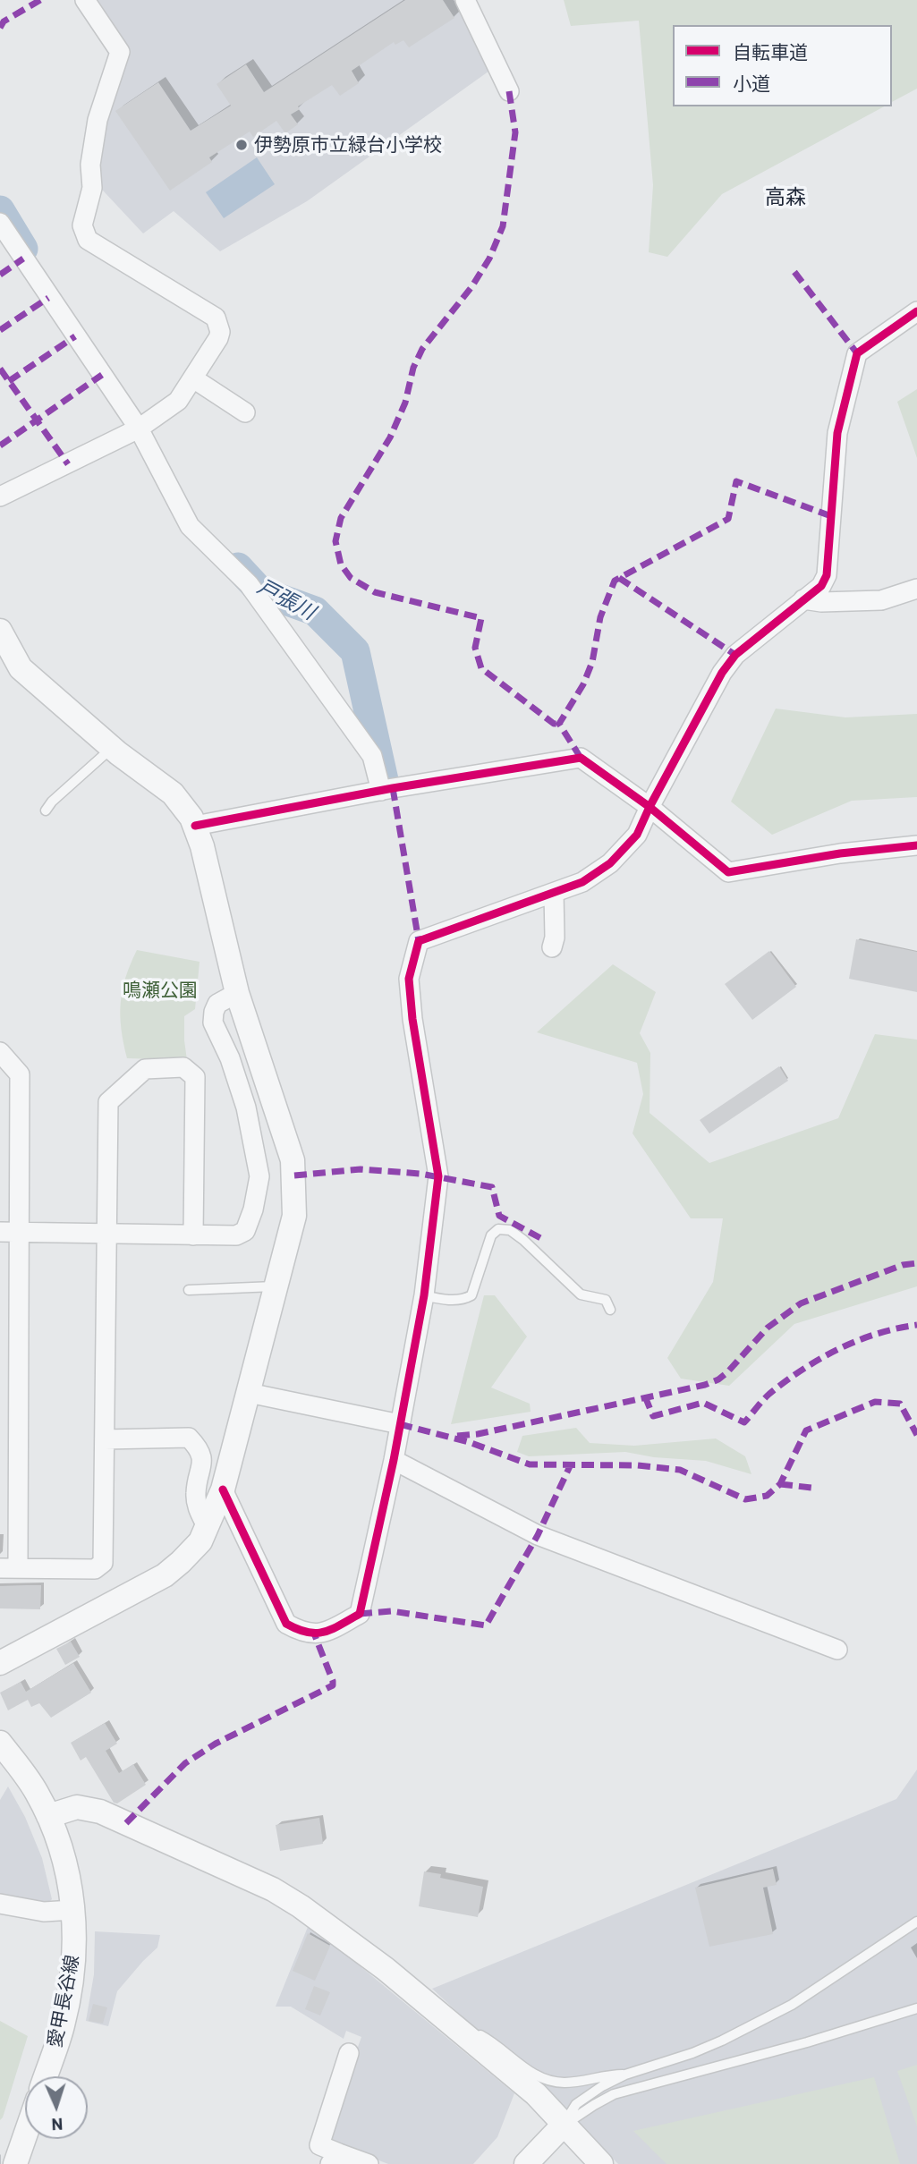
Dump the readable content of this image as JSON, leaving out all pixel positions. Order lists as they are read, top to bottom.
{
  "streets": {
    "street": ["愛甲長谷線"]
  },
  "districts": ["高森"],
  "water": ["戸張川"],
  "parks": ["鳴瀬公園"],
  "places": ["伊勢原市立緑台小学校"],
  "legend": ["自転車道", "小道"],
  "north": "bottom"
}
